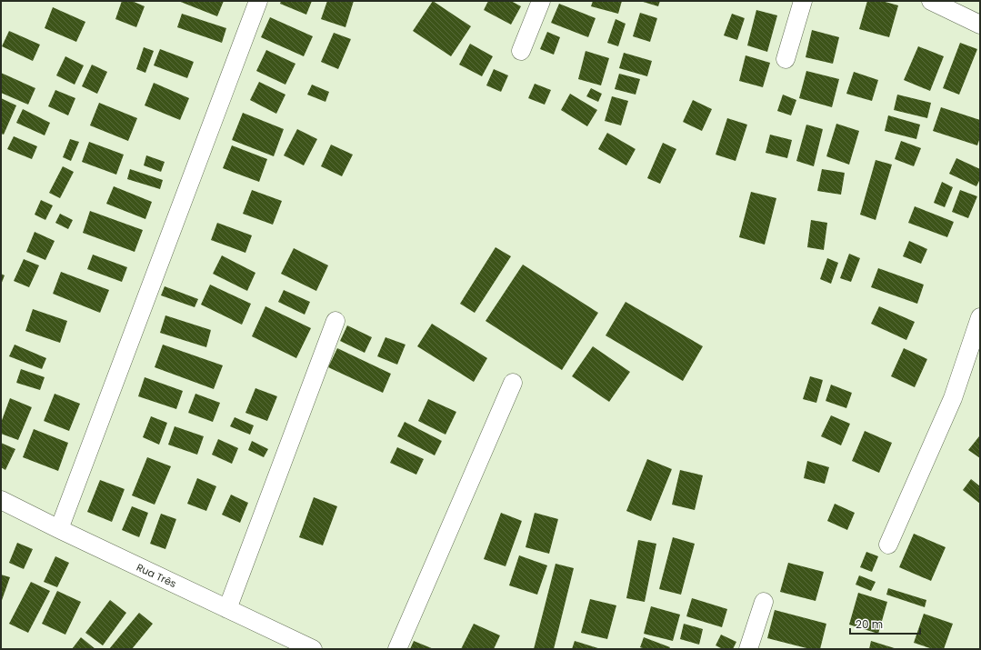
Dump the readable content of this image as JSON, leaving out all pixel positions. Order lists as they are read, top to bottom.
{
  "streets": {
    "street": ["Rua Três"]
  },
  "scale_bar": "20 m"
}
